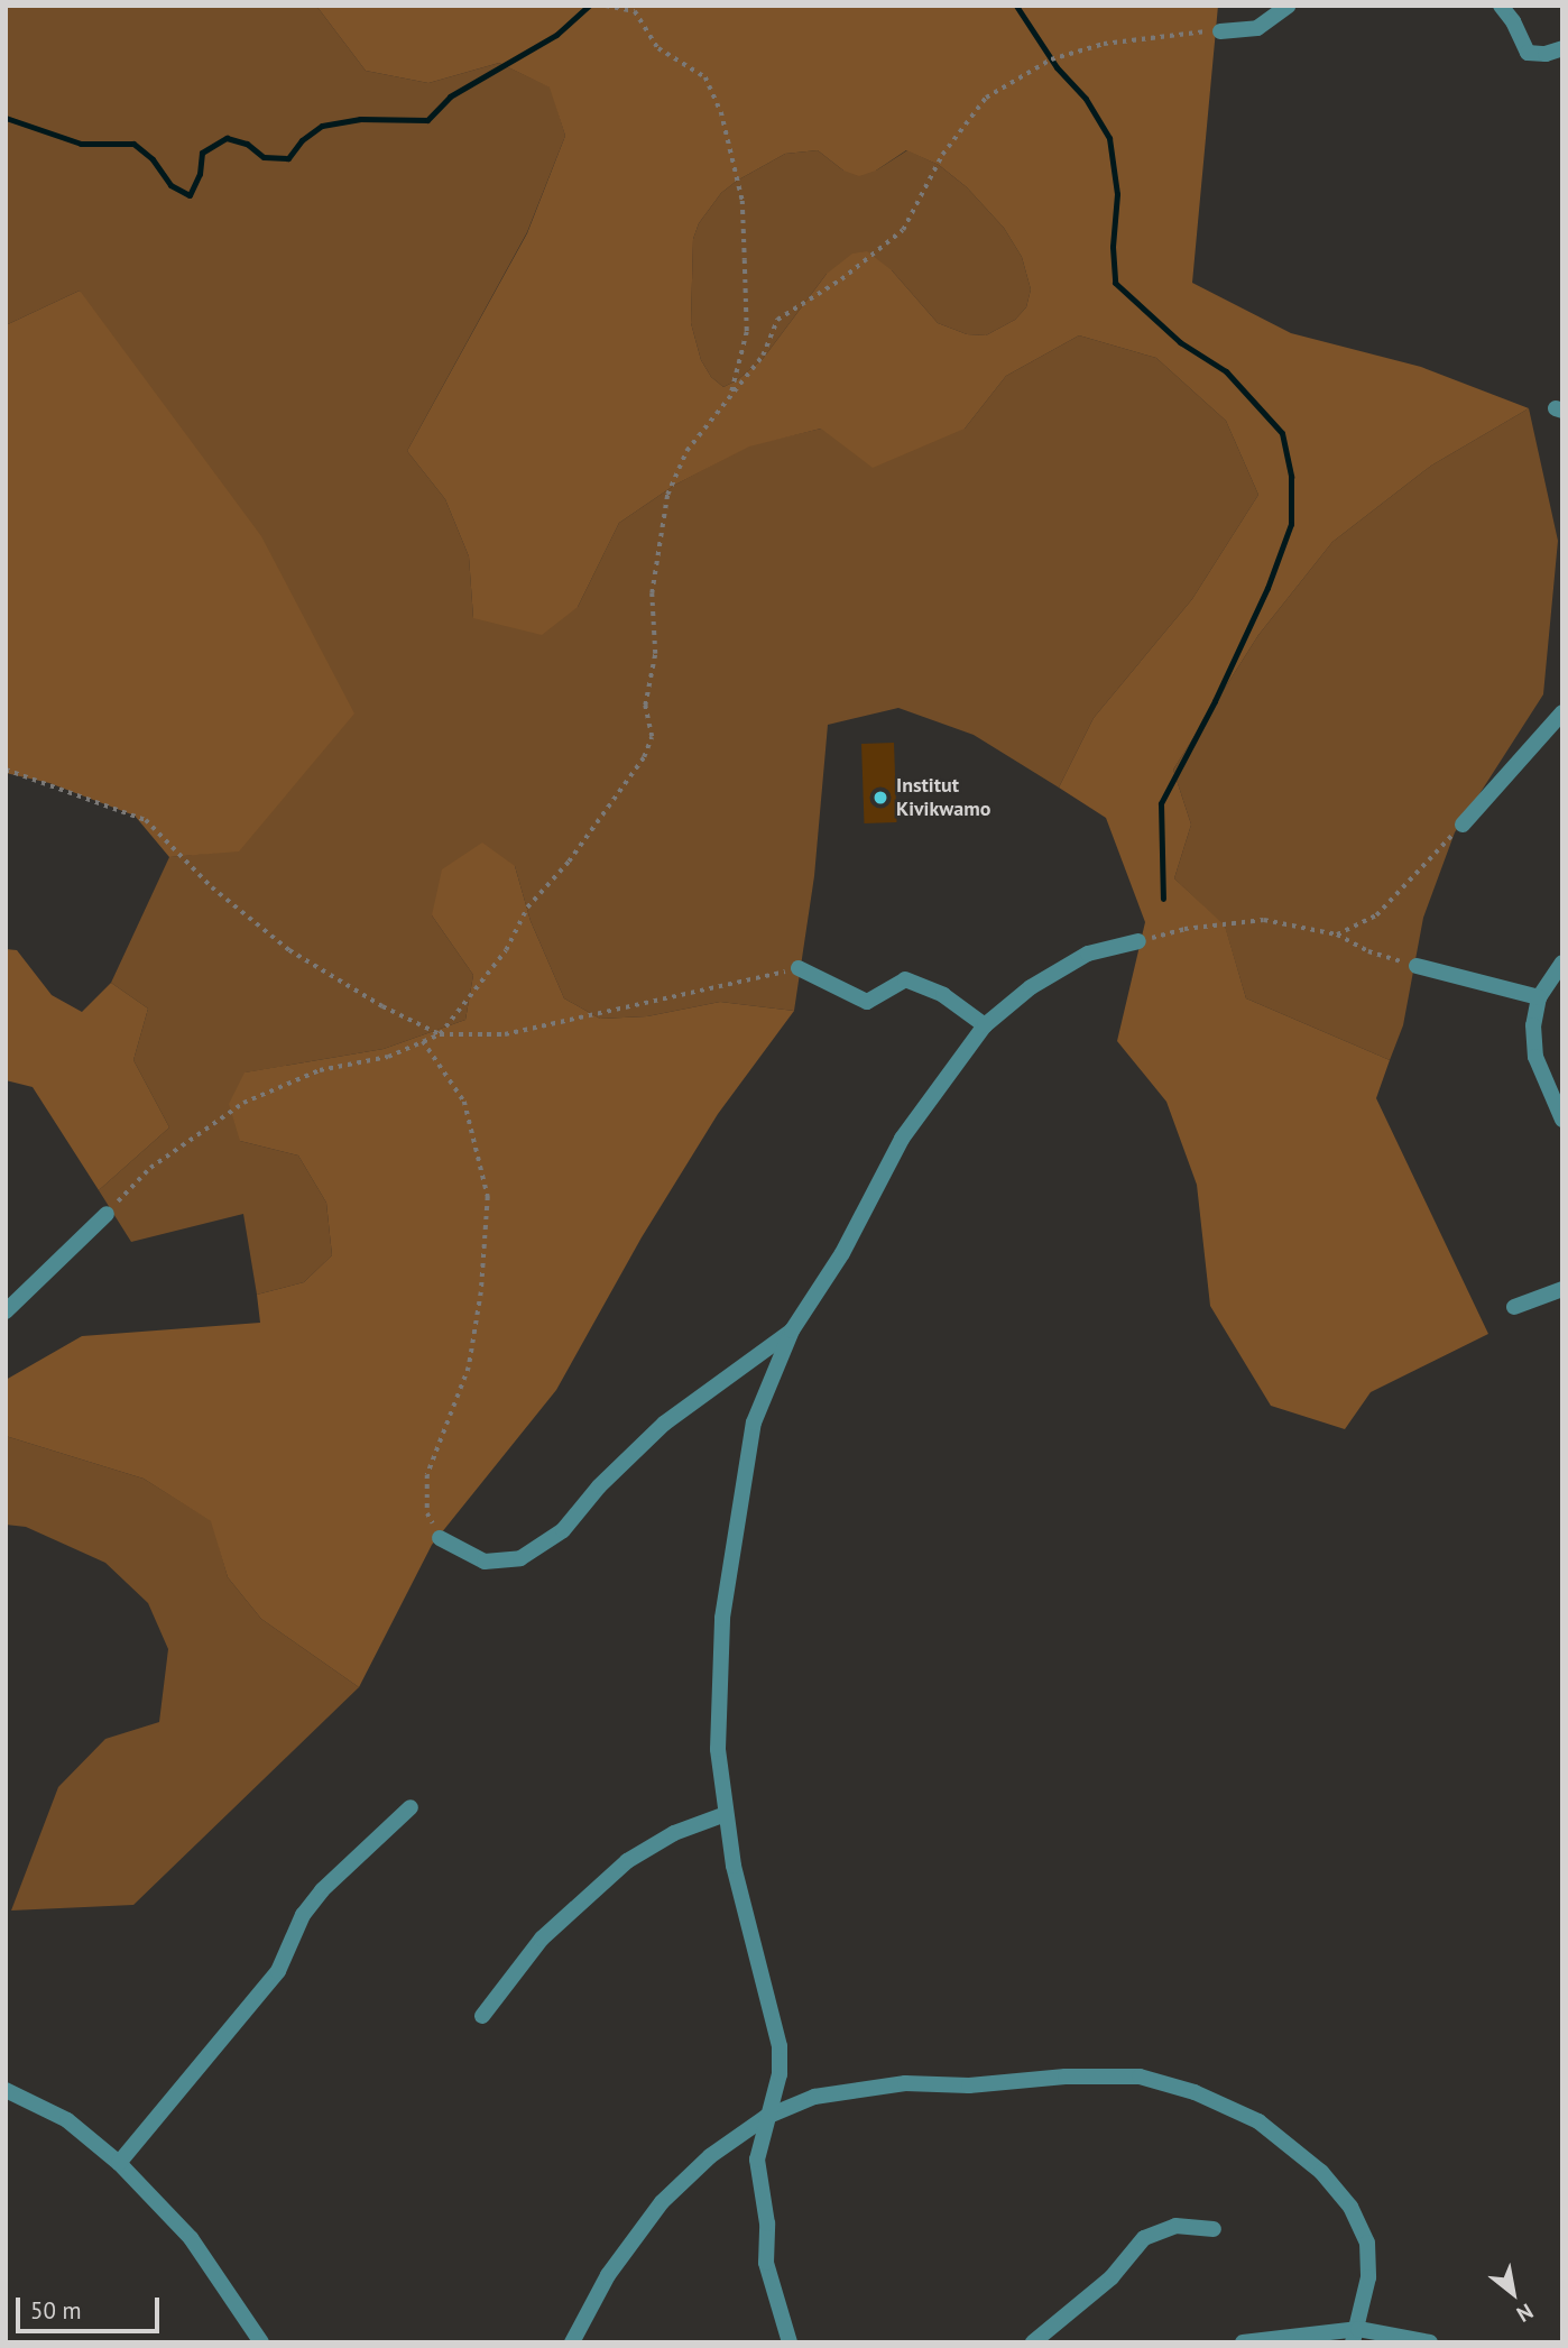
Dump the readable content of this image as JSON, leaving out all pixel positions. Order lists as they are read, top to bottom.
{
  "places": ["Institut Kivikwamo"],
  "scale_bar": "50 m",
  "north": "bottom right"
}
